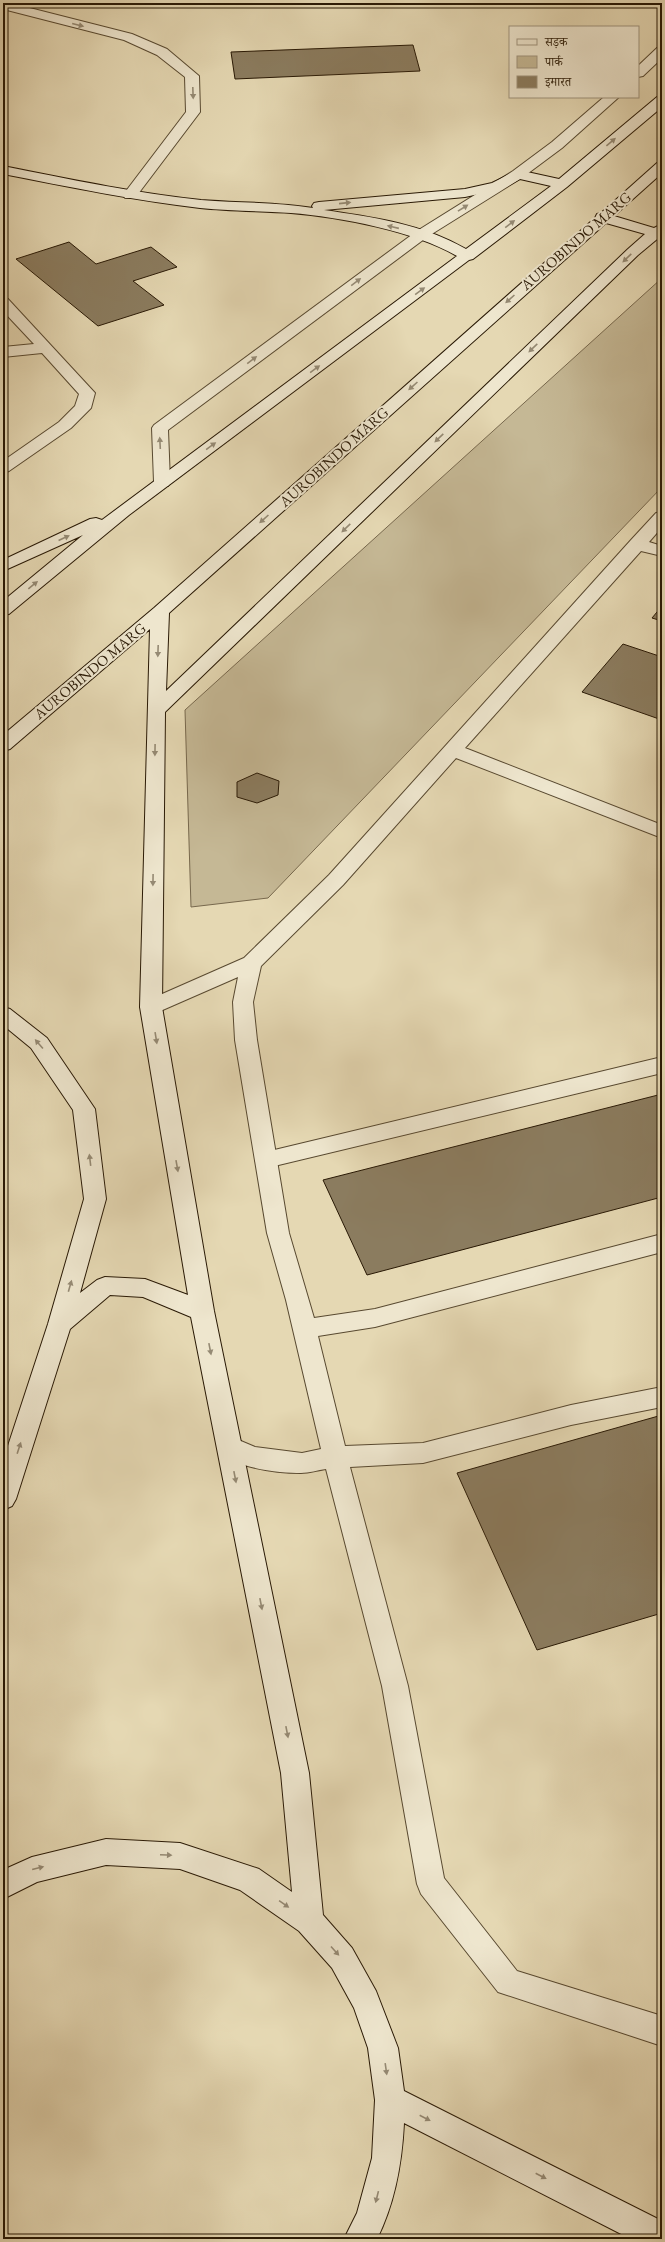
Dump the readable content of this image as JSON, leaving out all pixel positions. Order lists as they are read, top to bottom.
{
  "streets": {
    "street": ["AUROBINDO MARG"]
  },
  "legend": ["सड़क", "पार्क", "इमारत"]
}
